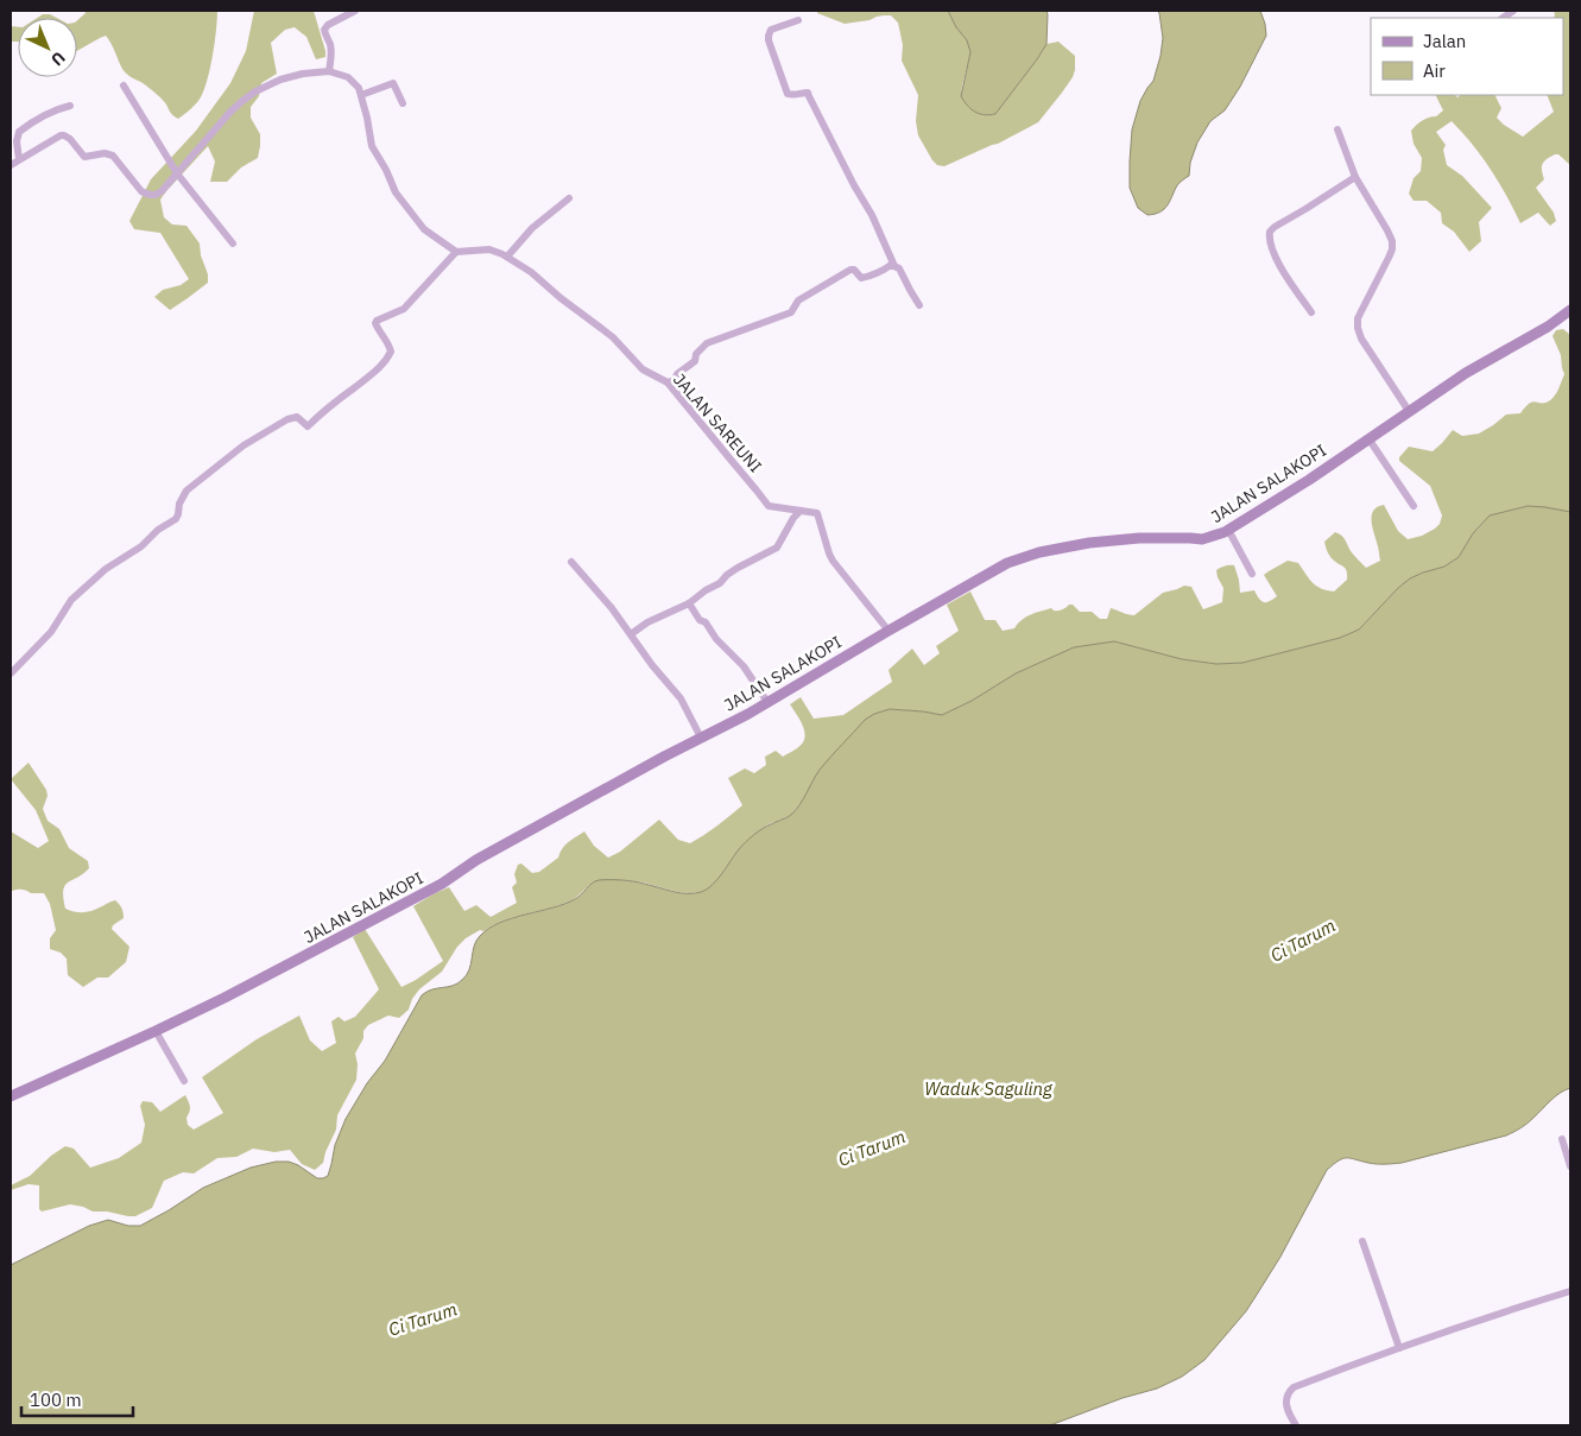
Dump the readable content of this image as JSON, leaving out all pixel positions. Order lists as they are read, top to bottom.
{
  "streets": {
    "street": ["JALAN SAREUNI", "JALAN SALAKOPI"]
  },
  "crossings": [
    ["JALAN SAREUNI", "JALAN SALAKOPI"]
  ],
  "water": ["Ci Tarum", "Waduk Saguling"],
  "legend": ["Jalan", "Air"],
  "scale_bar": "100 m",
  "north": "bottom right"
}
